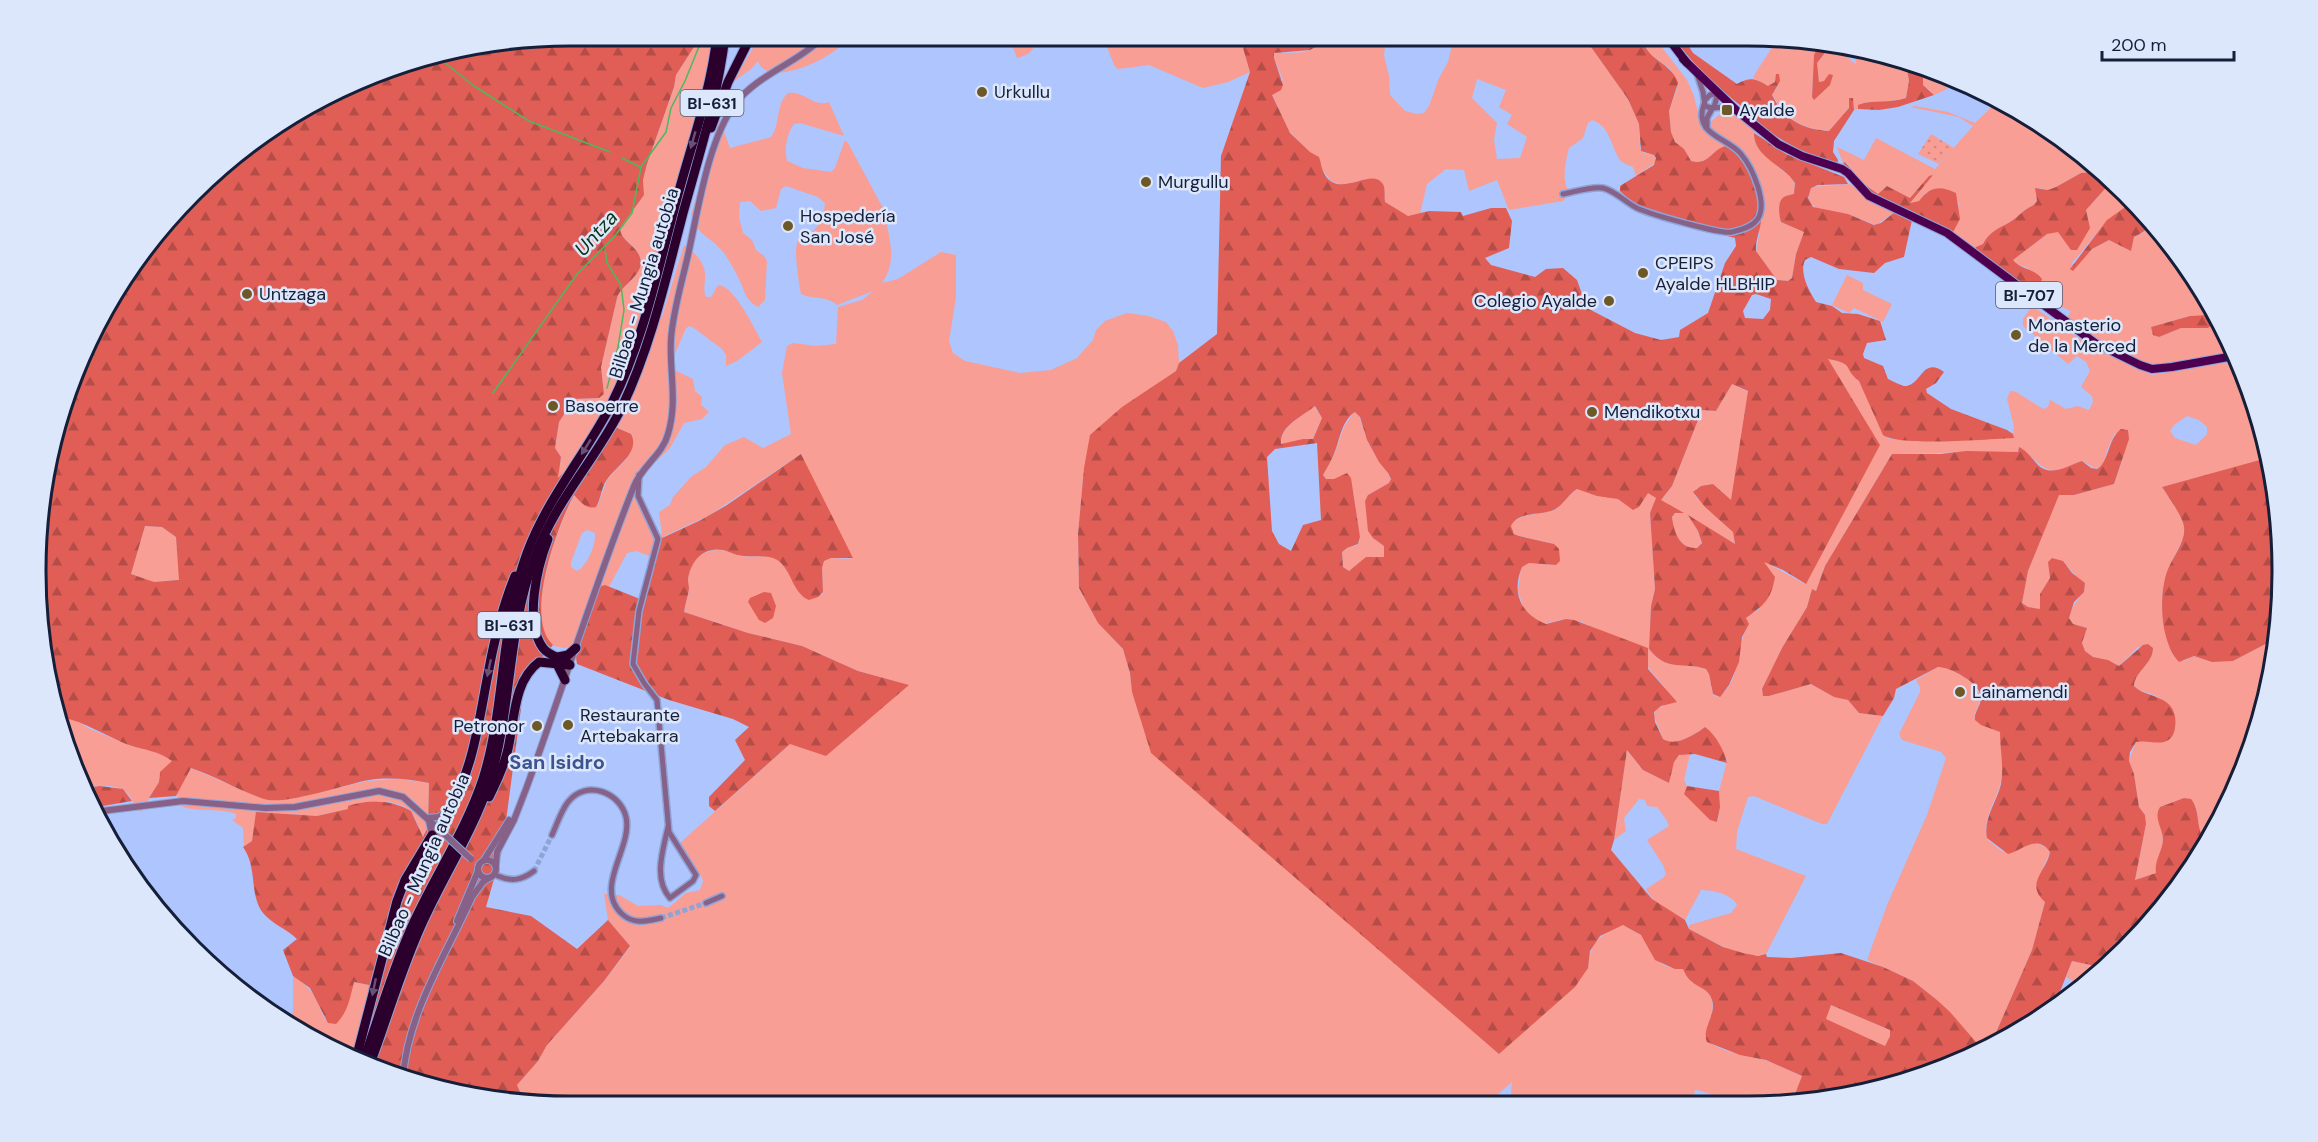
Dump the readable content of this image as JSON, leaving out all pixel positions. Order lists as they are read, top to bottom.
{
  "streets": {
    "highway": ["BI-631", "Bilbao - Mungia autobia"],
    "main road": ["BI-707"]
  },
  "districts": ["San Isidro"],
  "water": ["Untza"],
  "places": {
    "other": [
      "Urkullu",
      "Murgullu",
      "Hospedería San José",
      "CPEIPS Ayalde HLBHIP",
      "Untzaga",
      "Colegio Ayalde",
      "Monasterio de la Merced",
      "Basoerre",
      "Mendikotxu",
      "Lainamendi",
      "Restaurante Artebakarra",
      "Petronor"
    ],
    "transit": ["Ayalde"]
  },
  "scale_bar": "200 m"
}
